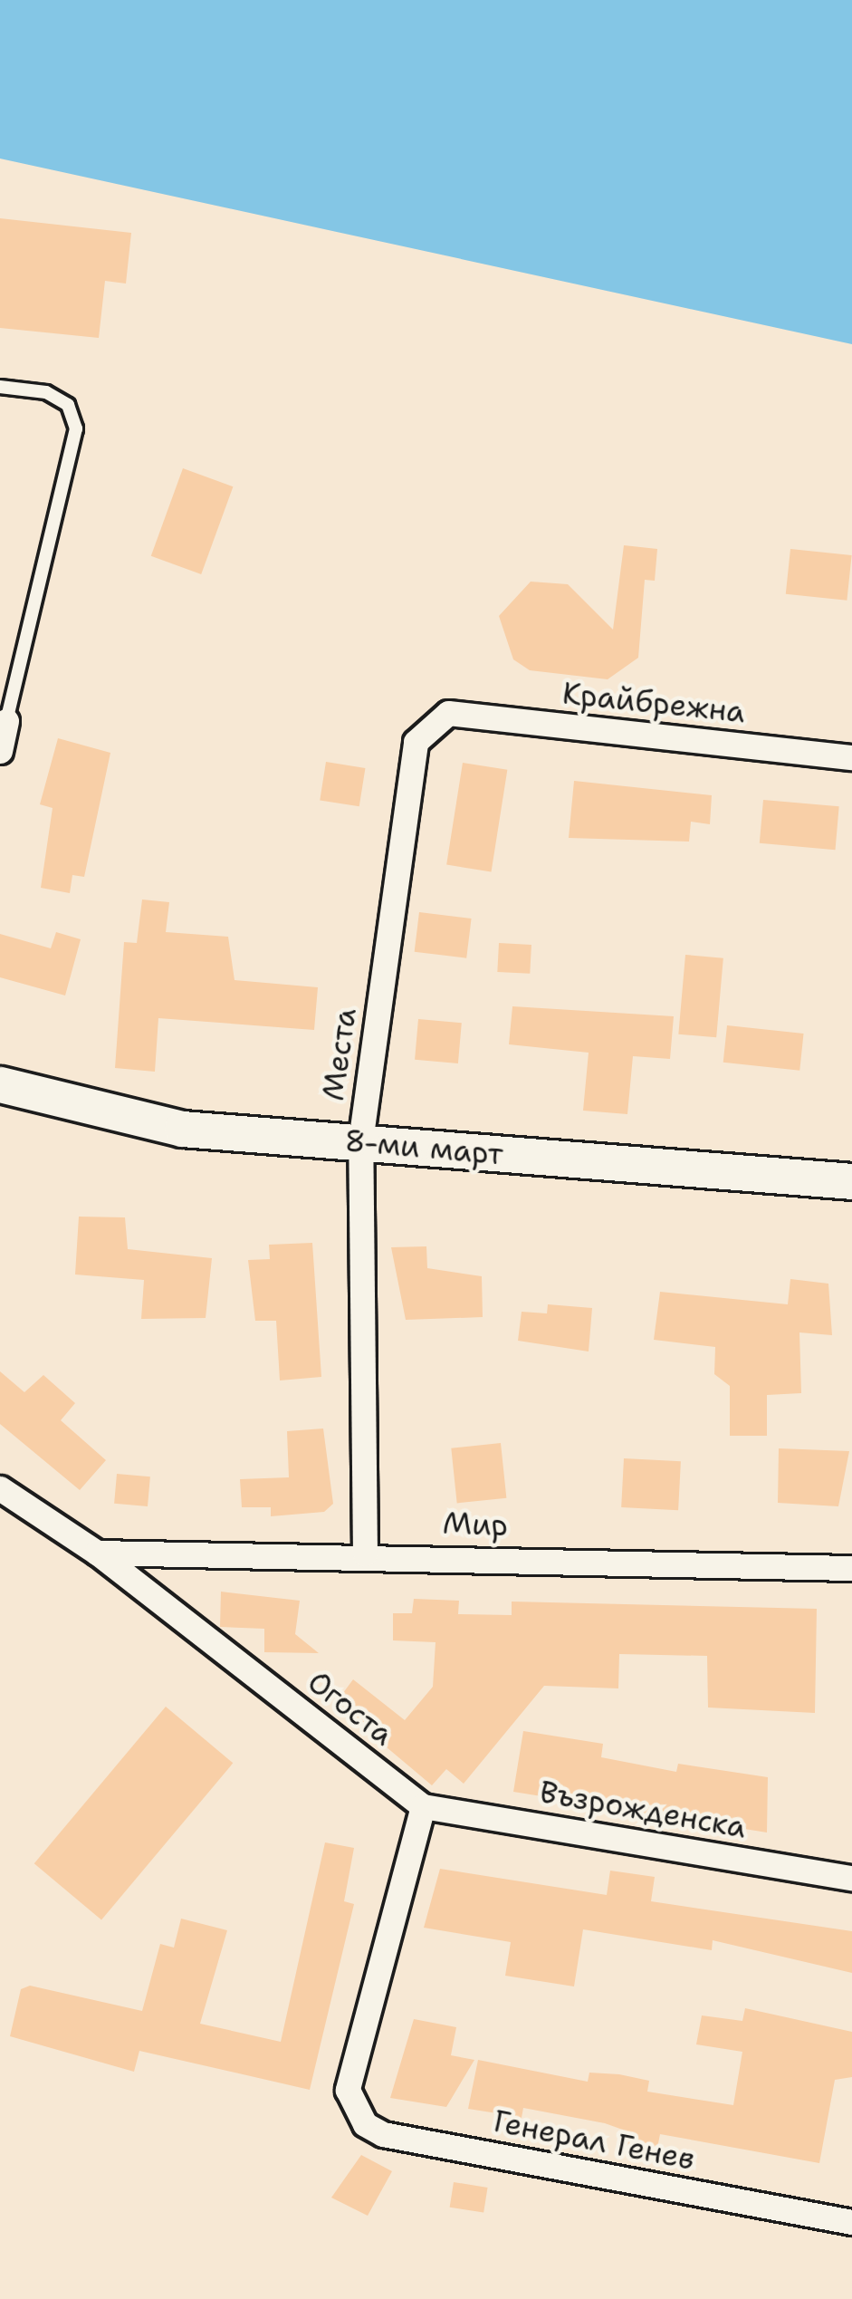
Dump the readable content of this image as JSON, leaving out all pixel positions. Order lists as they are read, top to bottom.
{
  "streets": {
    "main road": ["8-ми март"],
    "street": [
      "Крайбрежна",
      "Места",
      "Мир",
      "Огоста",
      "Възрожденска",
      "Генерал Генев"
    ]
  },
  "crossings": [
    ["Крайбрежна", "Места"],
    ["Места", "8-ми март"],
    ["Места", "Мир"],
    ["Мир", "Огоста"],
    ["Огоста", "Възрожденска"],
    ["Огоста", "Генерал Генев"],
    ["Възрожденска", "Генерал Генев"]
  ]
}
